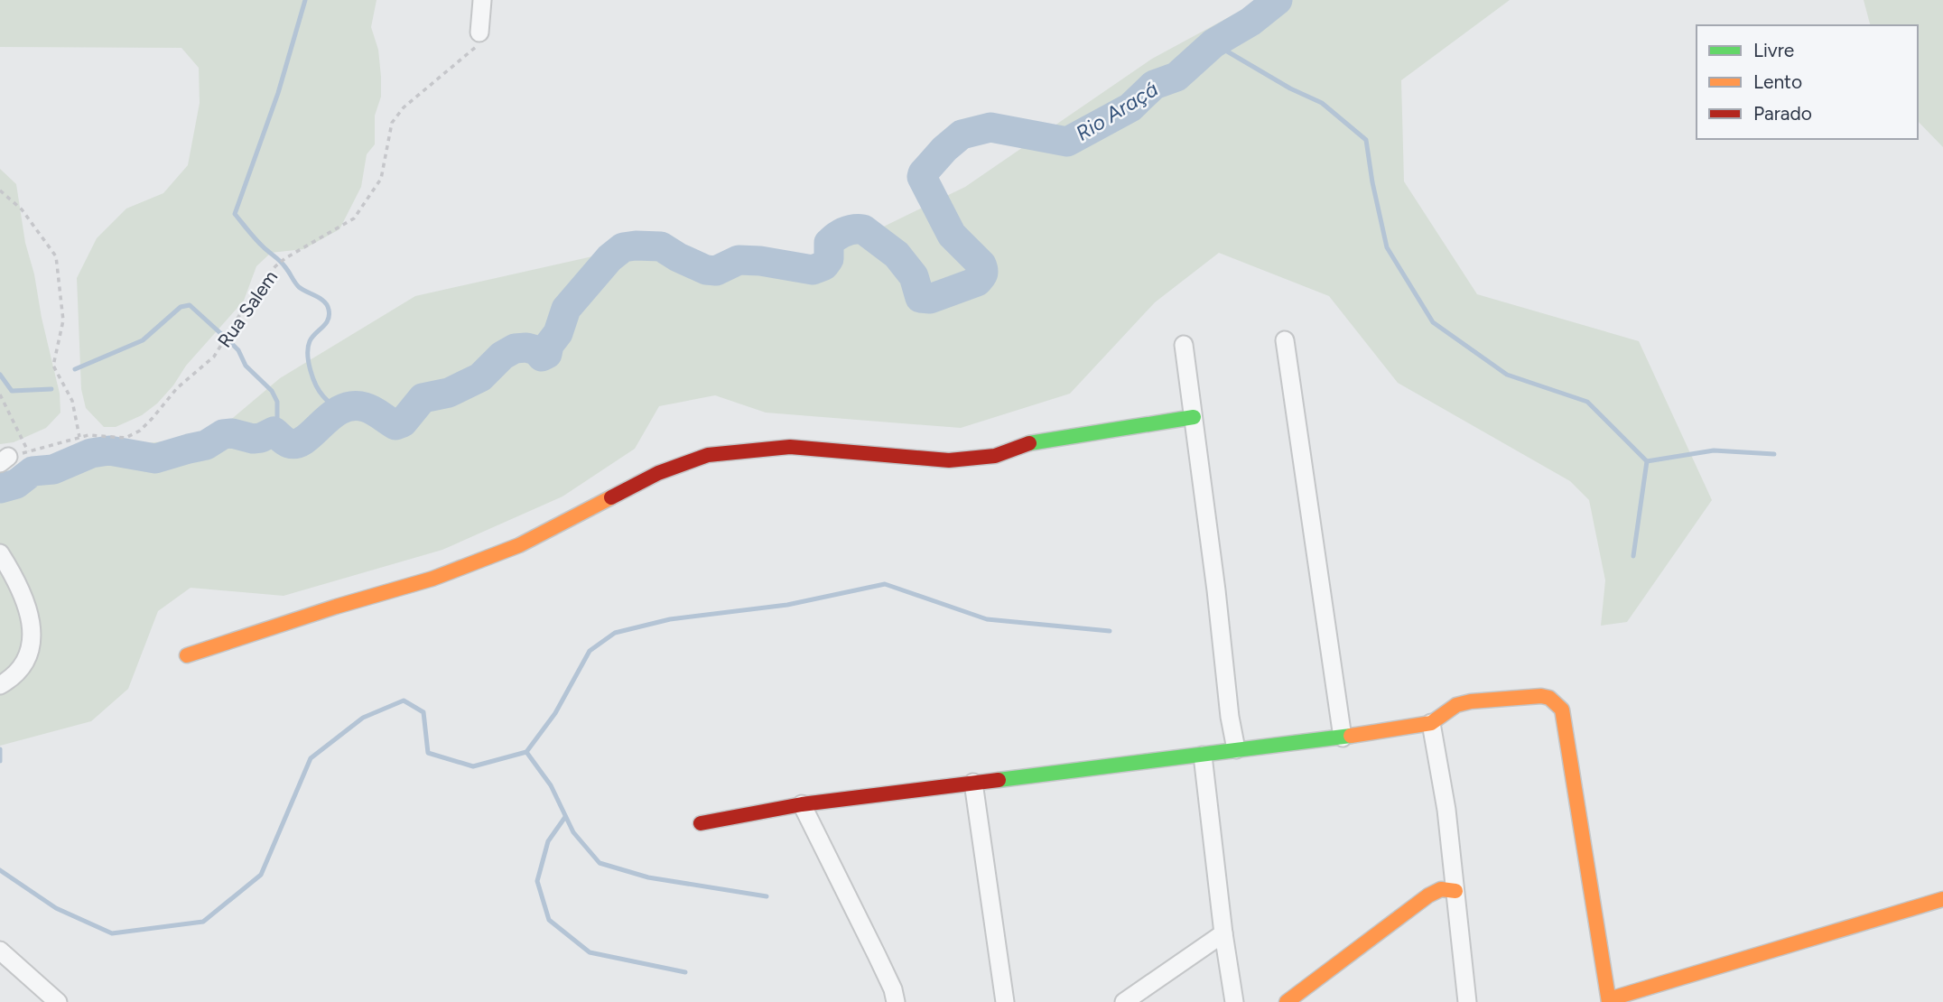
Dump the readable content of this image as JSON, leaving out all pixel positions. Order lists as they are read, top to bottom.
{
  "streets": {
    "path": ["Rua Salem"]
  },
  "water": ["Rio Araçá"],
  "legend": ["Livre", "Lento", "Parado"]
}
